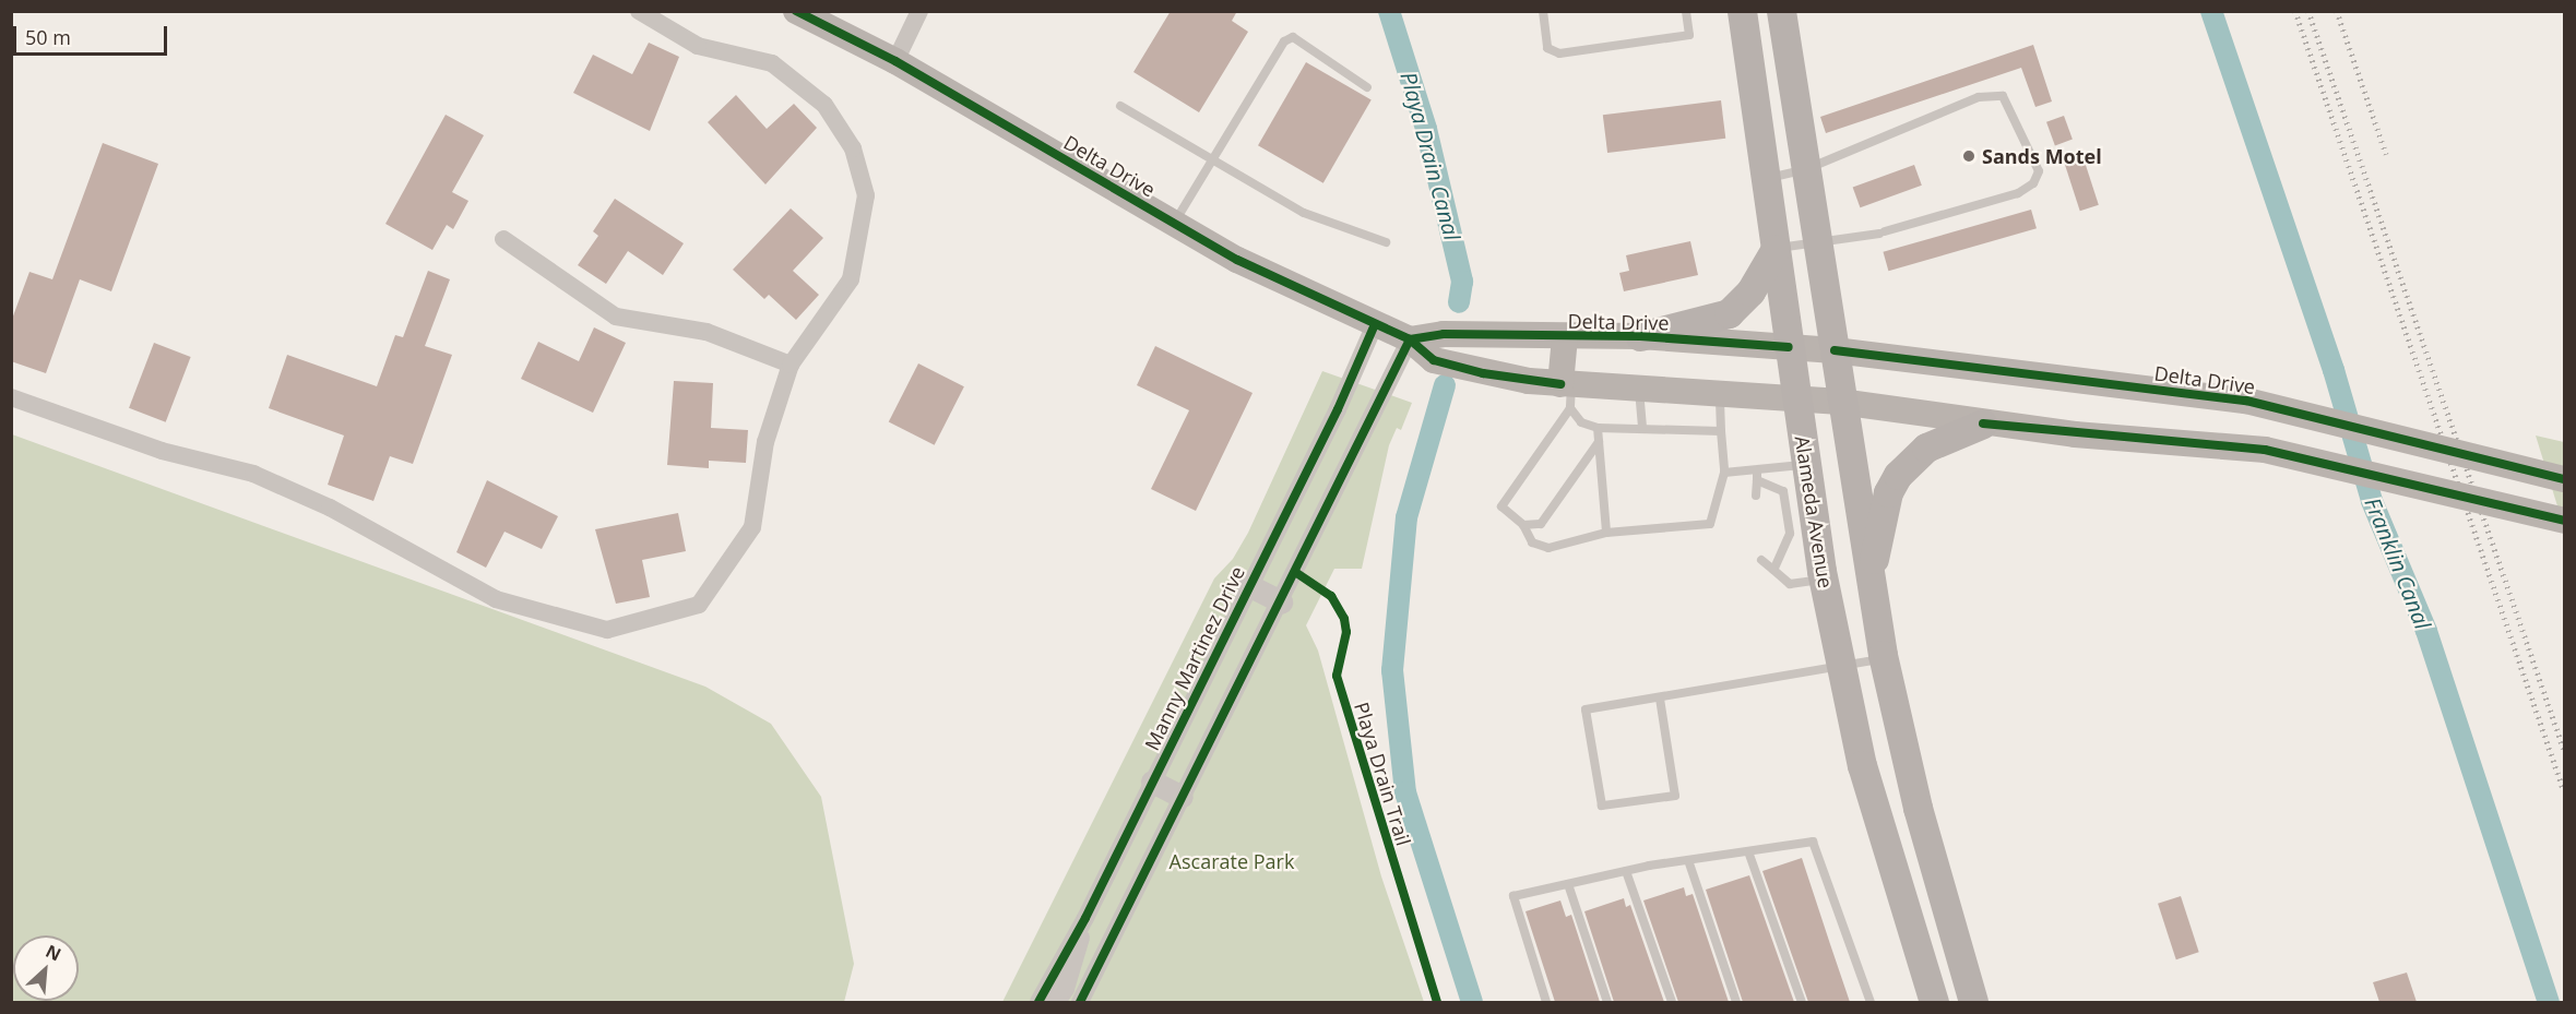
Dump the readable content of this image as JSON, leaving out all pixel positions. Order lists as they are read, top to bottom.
{
  "streets": {
    "main road": ["Delta Drive", "Alameda Avenue"],
    "street": ["Manny Martinez Drive"],
    "cycle path": ["Playa Drain Trail"]
  },
  "crossings": [
    ["Delta Drive", "Alameda Avenue"],
    ["Delta Drive", "Manny Martinez Drive"]
  ],
  "water": ["Playa Drain Canal", "Franklin Canal"],
  "parks": ["Ascarate Park"],
  "places": ["Sands Motel"],
  "scale_bar": "50 m",
  "north": "top right"
}
